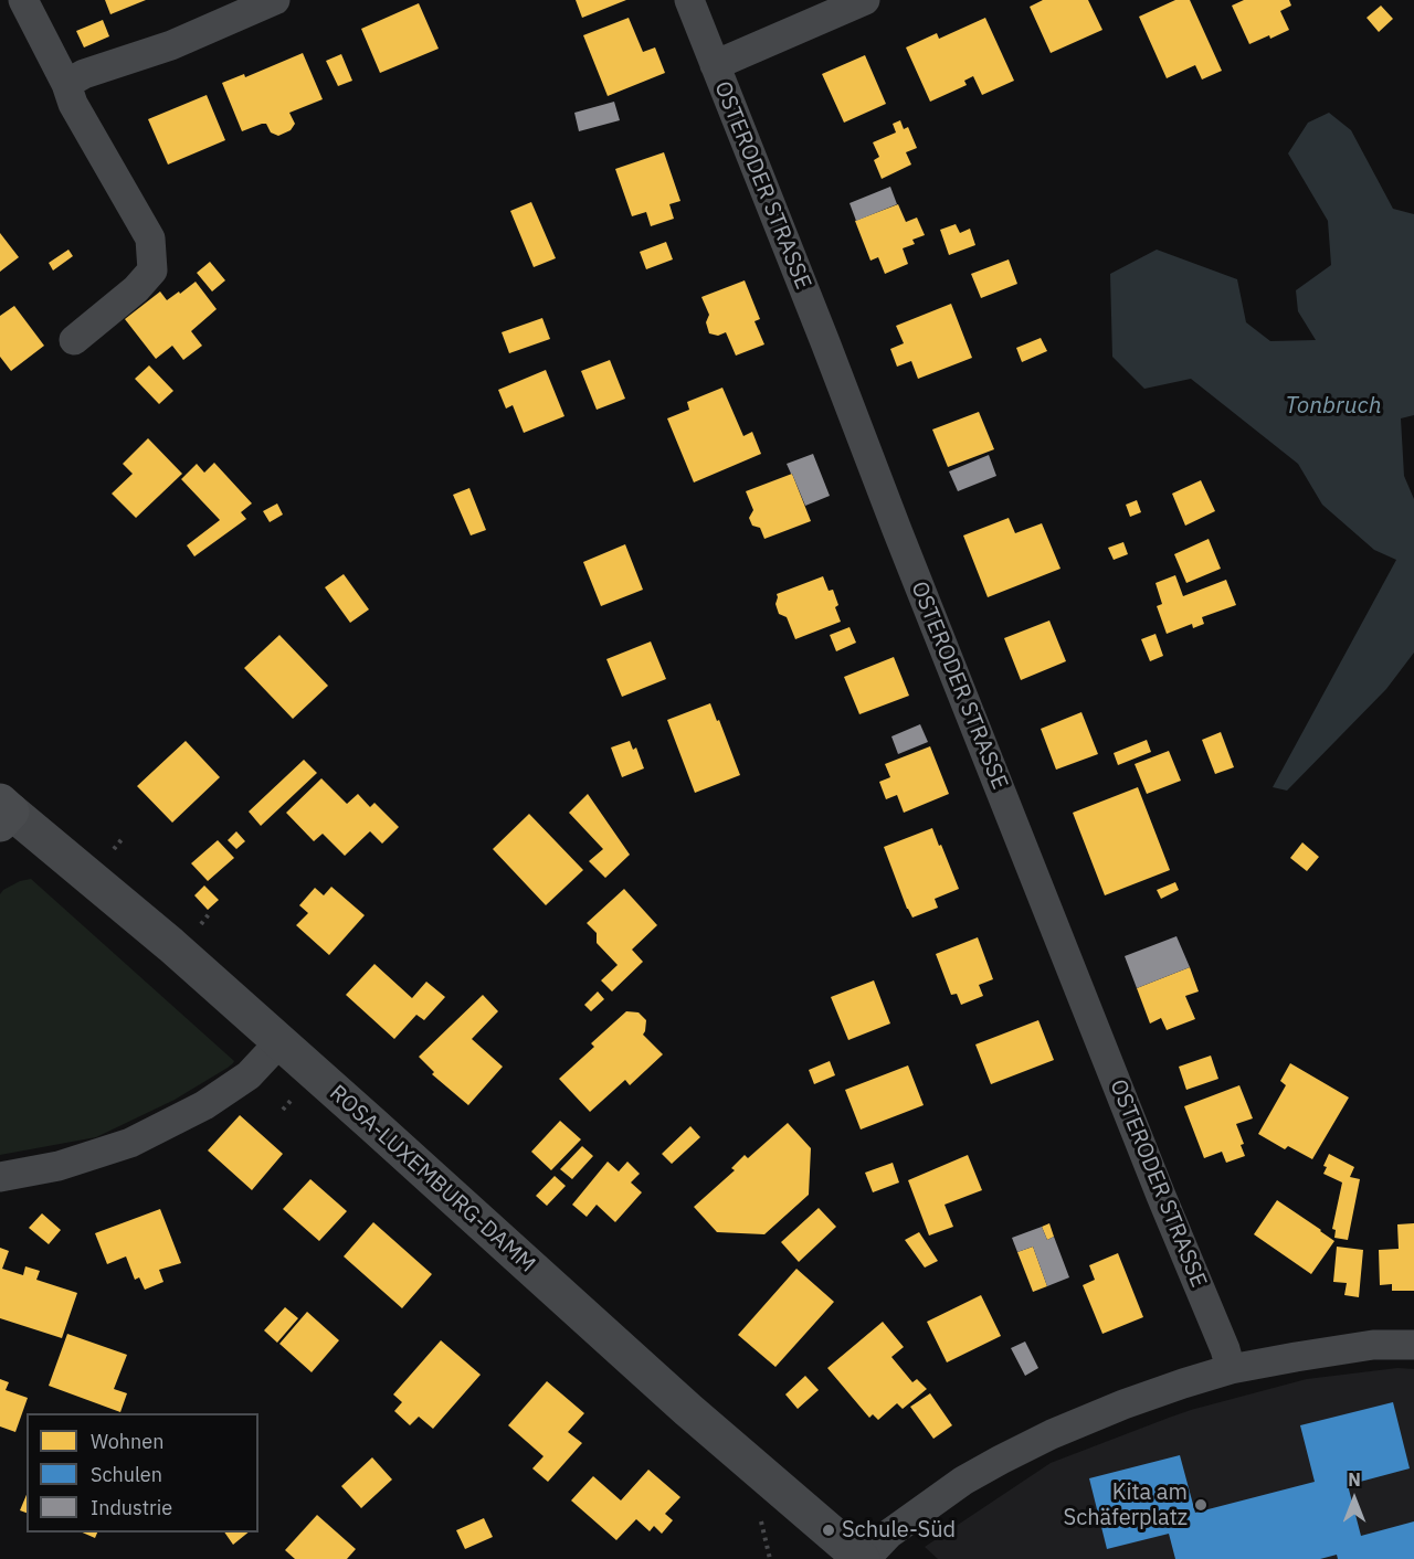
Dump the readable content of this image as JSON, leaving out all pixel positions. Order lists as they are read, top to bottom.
{
  "streets": {
    "street": ["OSTERODER STRASSE", "ROSA-LUXEMBURG-DAMM"]
  },
  "water": ["Tonbruch"],
  "places": ["Kita am Schäferplatz", "Schule-Süd"],
  "legend": ["Wohnen", "Schulen", "Industrie"],
  "north": "top"
}
